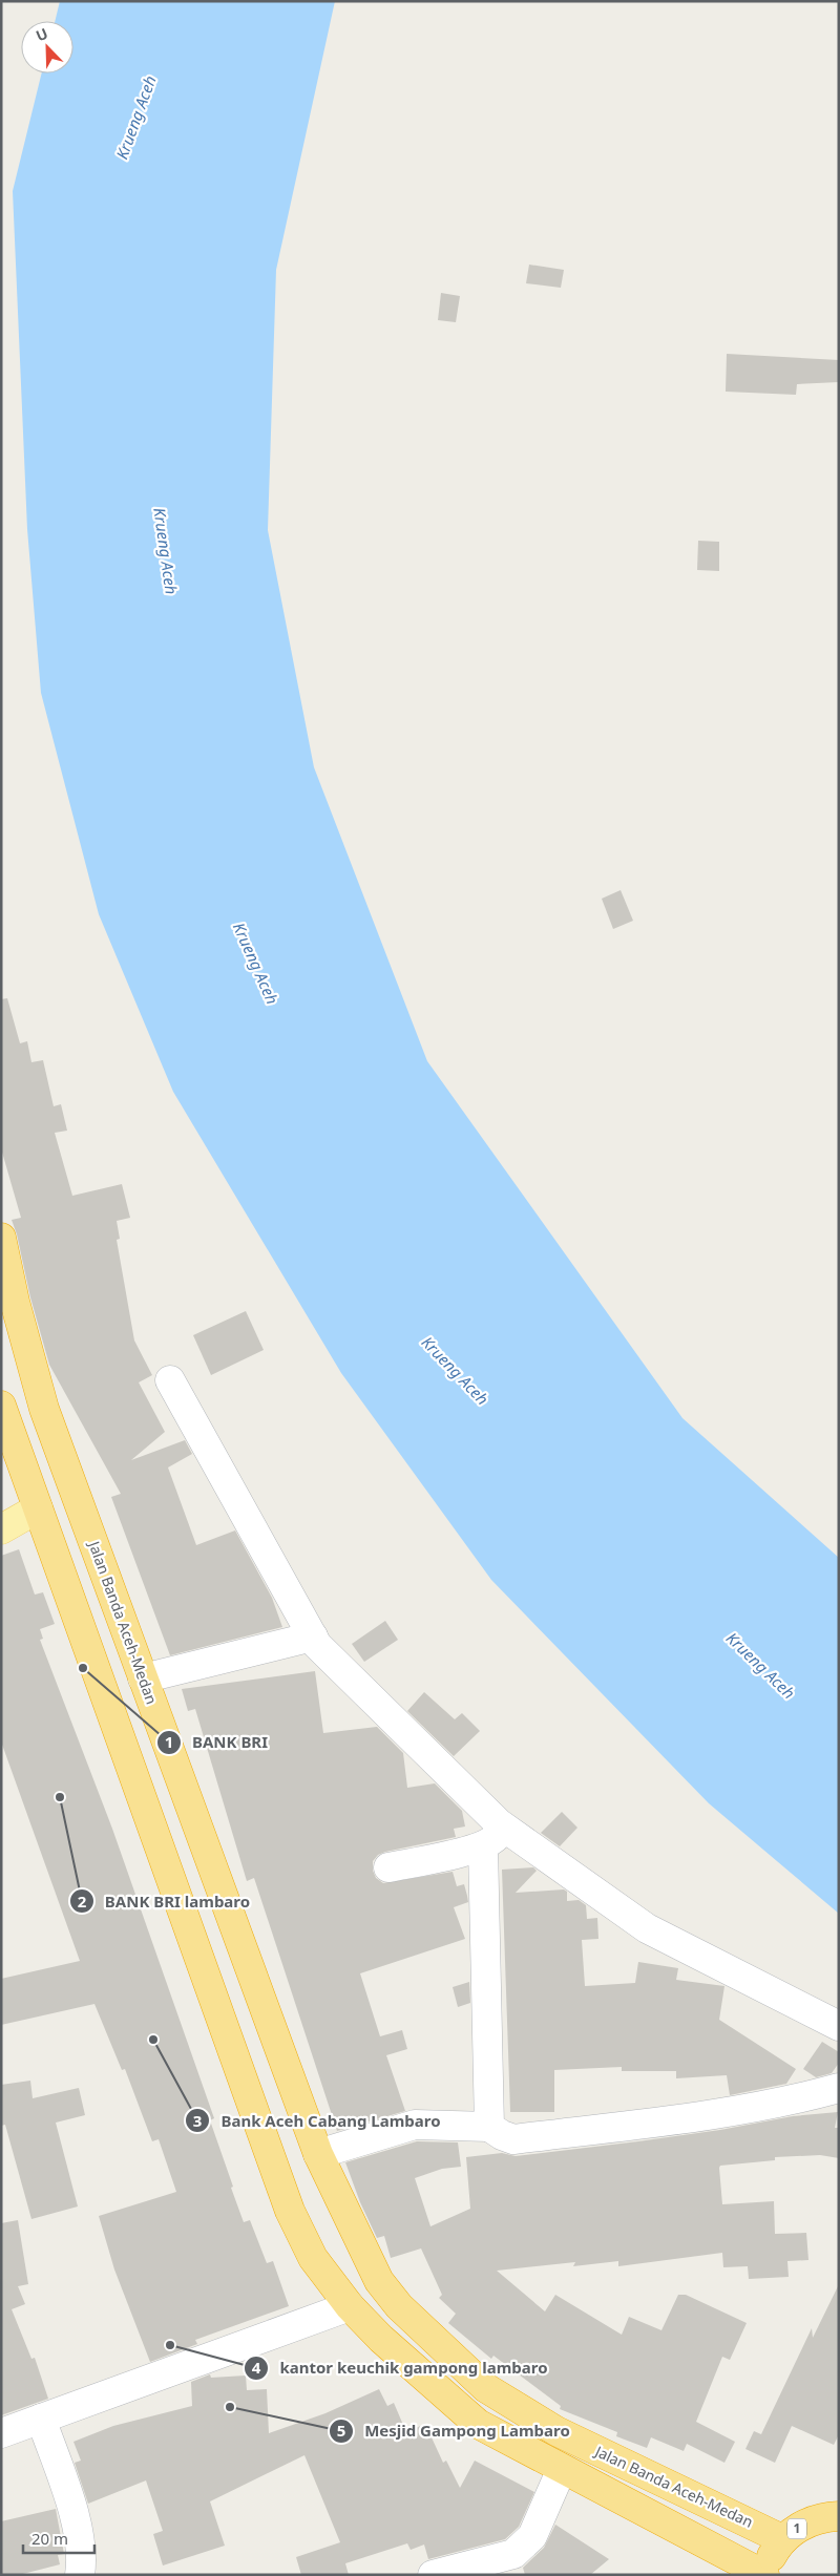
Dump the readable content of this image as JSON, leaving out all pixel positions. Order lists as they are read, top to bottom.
{
  "streets": {
    "highway": ["Jalan Banda Aceh-Medan", "1"]
  },
  "crossings": [
    ["Jalan Banda Aceh-Medan", "1"]
  ],
  "water": ["Krueng Aceh"],
  "places": [
    "BANK BRI",
    "BANK BRI lambaro",
    "Bank Aceh Cabang Lambaro",
    "kantor keuchik gampong lambaro",
    "Mesjid Gampong Lambaro"
  ],
  "scale_bar": "20 m",
  "north": "top left"
}
